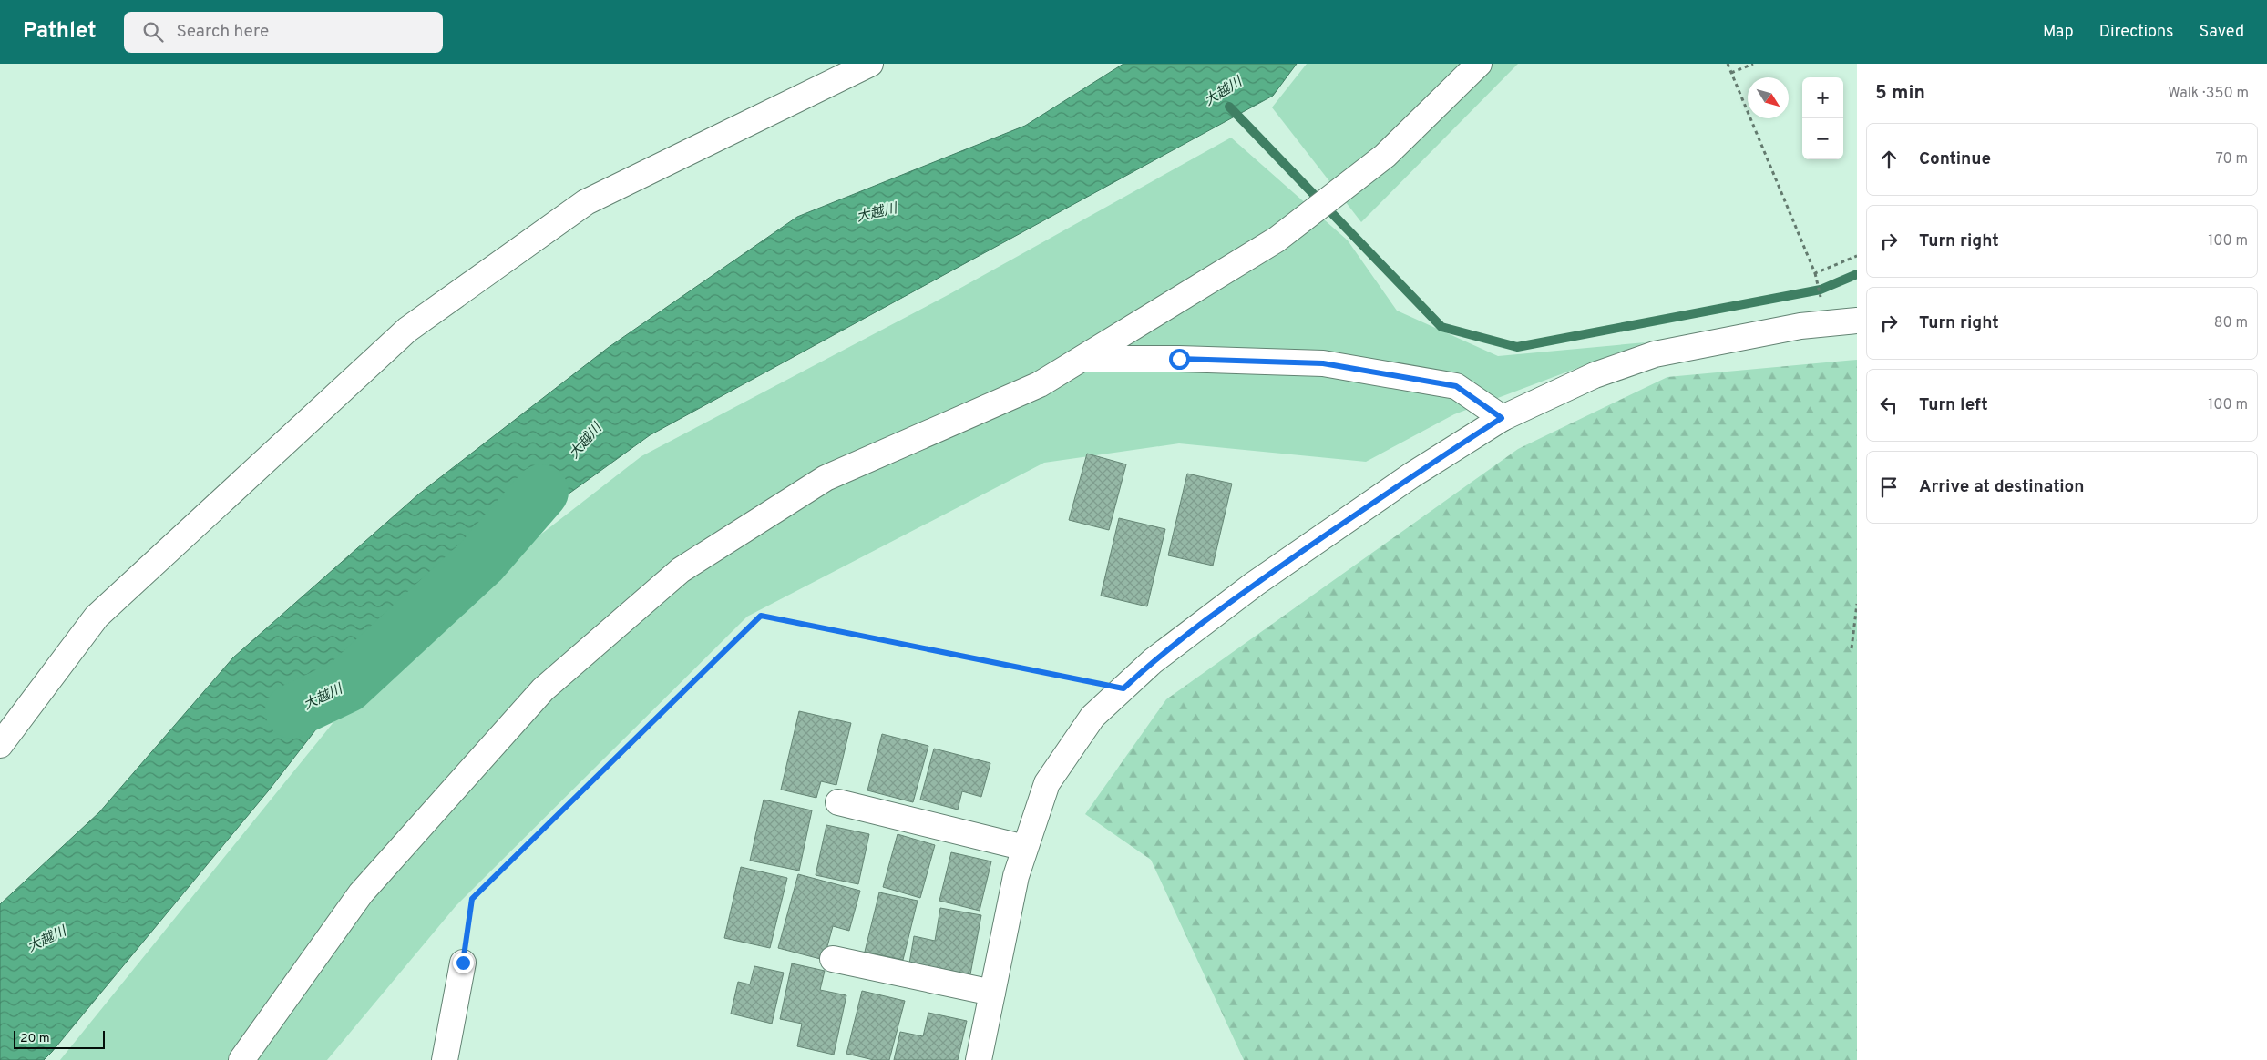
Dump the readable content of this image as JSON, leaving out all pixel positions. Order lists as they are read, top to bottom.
{
  "water": ["大越川"],
  "scale_bar": "20 m",
  "north": "bottom right",
  "page": {
    "header": "Pathlet",
    "search": "Search here",
    "nav": ["Map", "Directions", "Saved"],
    "heading": ["5 min", "Walk · 350 m"],
    "map_buttons": ["+", "−"],
    "list": [
      ["Continue", "70 m"],
      ["Turn right", "100 m"],
      ["Turn right", "80 m"],
      ["Turn left", "100 m"],
      "Arrive at destination"
    ],
    "scale": "20 m"
  }
}
